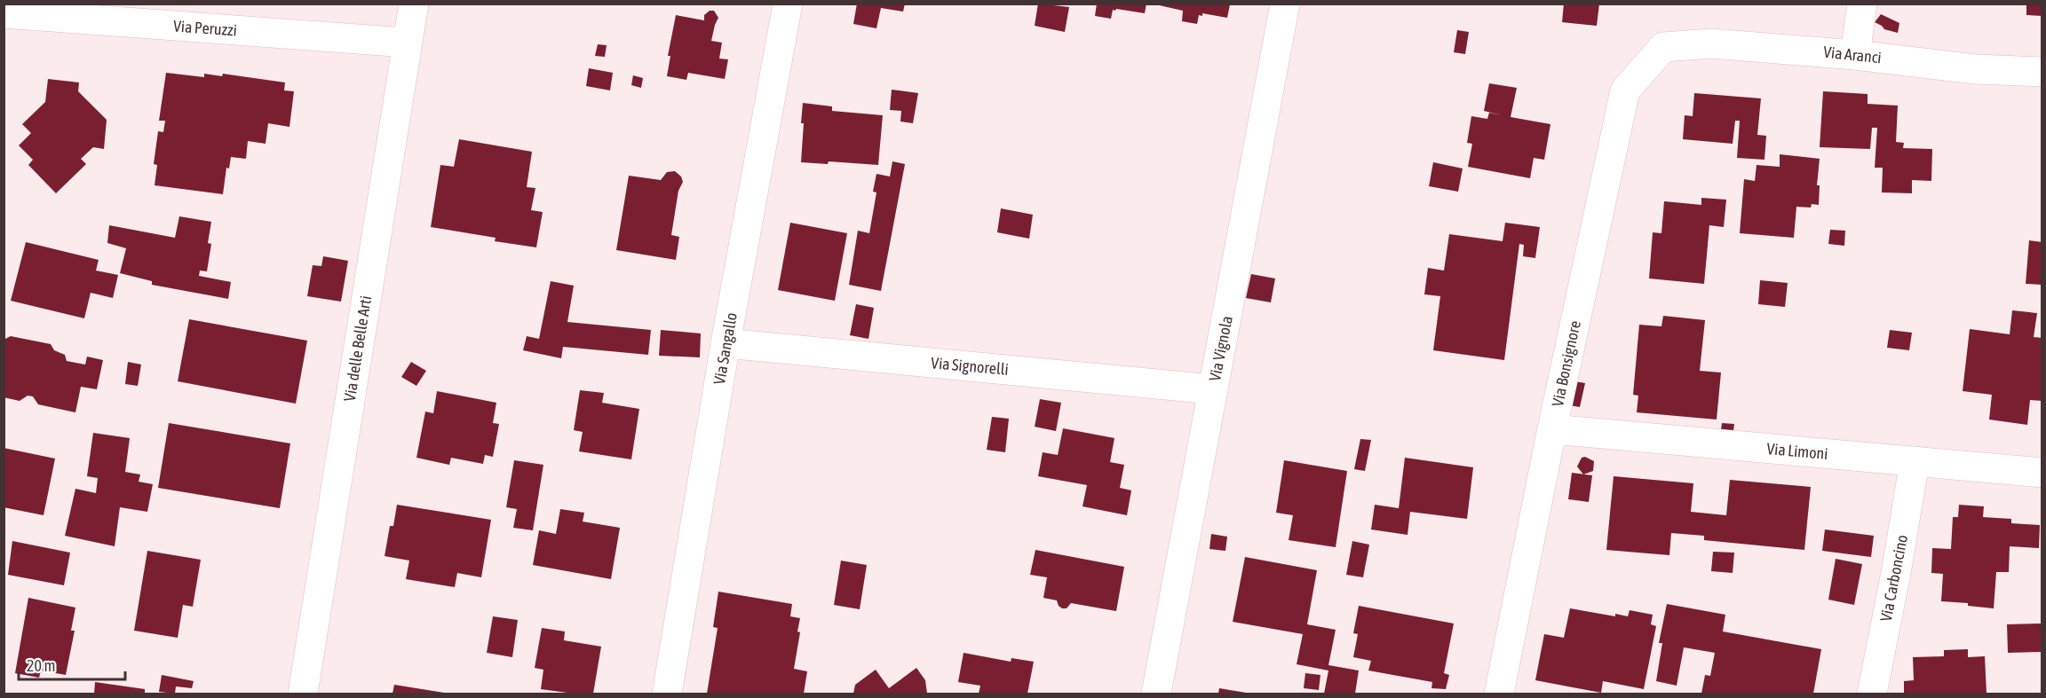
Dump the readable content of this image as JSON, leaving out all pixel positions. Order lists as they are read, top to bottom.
{
  "streets": {
    "street": [
      "Via Peruzzi",
      "Via Aranci",
      "Via delle Belle Arti",
      "Via Sangallo",
      "Via Vignola",
      "Via Bonsignore",
      "Via Signorelli",
      "Via Limoni",
      "Via Carboncino"
    ]
  },
  "crossings": [
    ["Via Peruzzi", "Via delle Belle Arti"],
    ["Via Aranci", "Via Bonsignore"],
    ["Via Sangallo", "Via Signorelli"],
    ["Via Vignola", "Via Signorelli"],
    ["Via Bonsignore", "Via Limoni"],
    ["Via Limoni", "Via Carboncino"]
  ],
  "scale_bar": "20 m"
}
